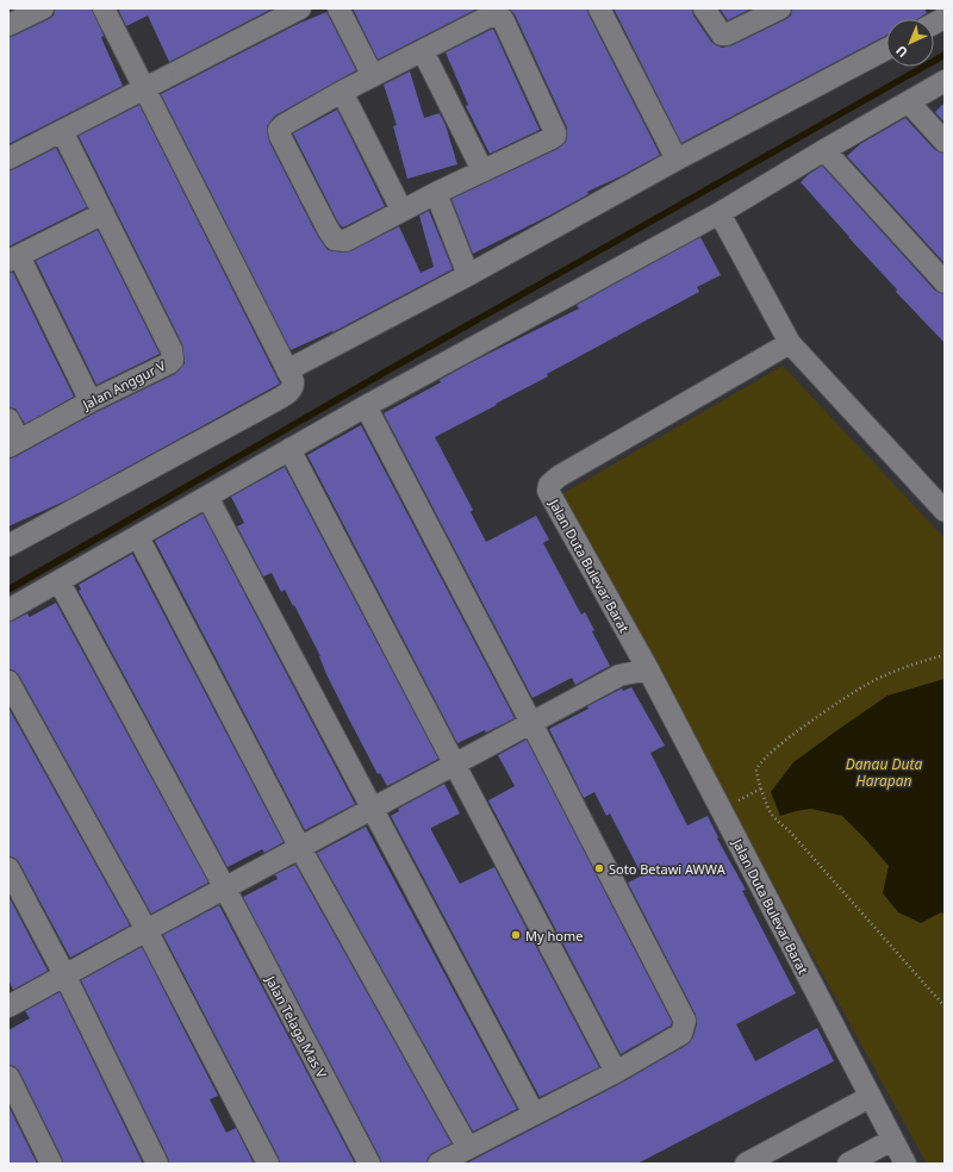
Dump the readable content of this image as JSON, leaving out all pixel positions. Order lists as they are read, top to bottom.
{
  "streets": {
    "street": ["Jalan Anggur V", "Jalan Duta Bulevar Barat", "Jalan Telaga Mas V"]
  },
  "water": ["Danau Duta Harapan"],
  "places": ["Soto Betawi AWWA", "My home"],
  "north": "bottom left"
}
